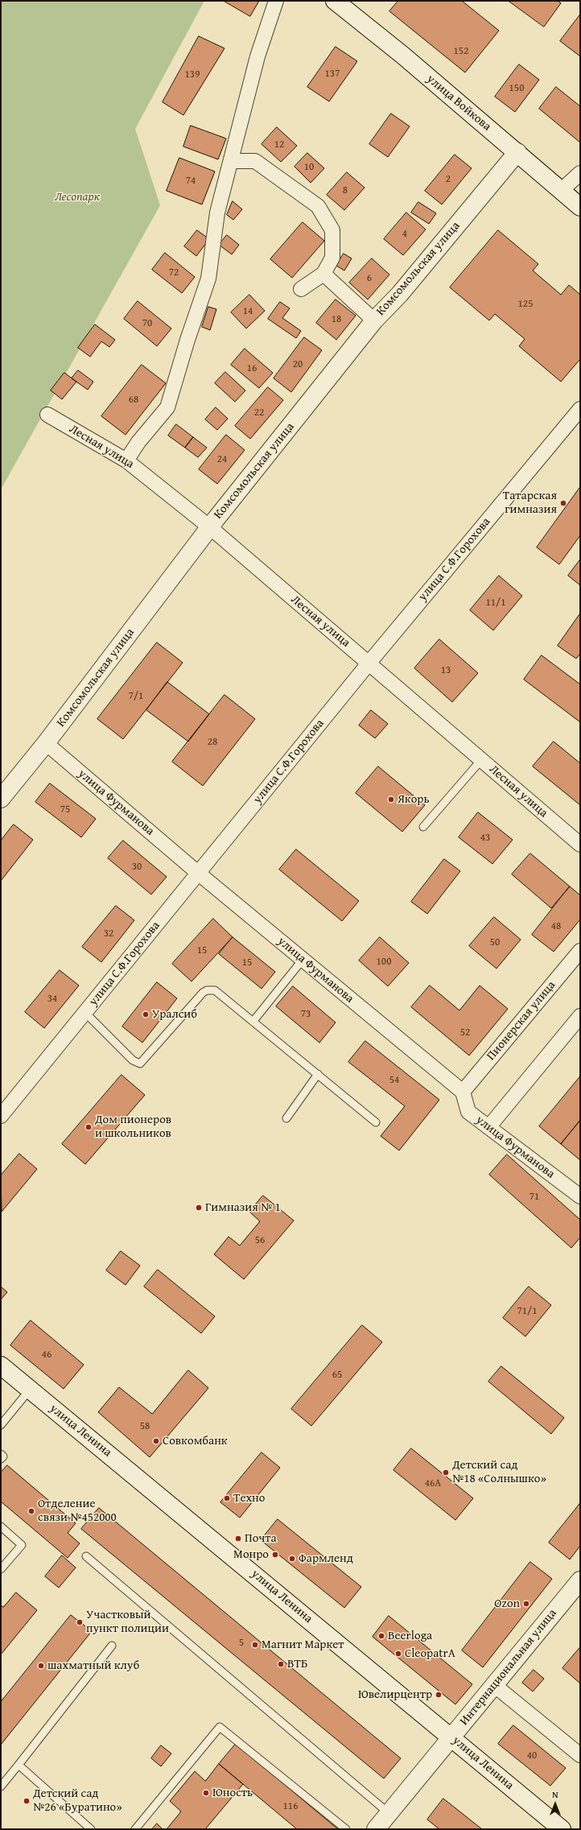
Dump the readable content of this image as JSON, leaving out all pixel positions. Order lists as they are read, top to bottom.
{
  "streets": {
    "street": [
      "улица Войкова",
      "Комсомольская улица",
      "Лесная улица",
      "улица С.Ф.Горохова",
      "улица Фурманова",
      "Пионерская улица",
      "улица Ленина",
      "Интернациональная улица"
    ]
  },
  "crossings": [
    ["улица Войкова", "Комсомольская улица"],
    ["Комсомольская улица", "Лесная улица"],
    ["Комсомольская улица", "улица Фурманова"],
    ["Лесная улица", "улица С.Ф.Горохова"],
    ["улица С.Ф.Горохова", "улица Фурманова"],
    ["улица Фурманова", "Пионерская улица"],
    ["улица Ленина", "Интернациональная улица"]
  ],
  "parks": ["Лесопарк"],
  "places": [
    "Татарская гимназия",
    "Якорь",
    "Уралсиб",
    "Дом пионеров и школьников",
    "Гимназия № 1",
    "Совкомбанк",
    "Детский сад №18 «Солнышко»",
    "Техно",
    "Отделение связи №452000",
    "Почта",
    "Монро",
    "Фармленд",
    "Ozon",
    "Участковый пункт полиции",
    "Beerloga",
    "Магнит Маркет",
    "CleopatrA",
    "ВТБ",
    "шахматный клуб",
    "Ювелирцентр",
    "Юность",
    "Детский сад №26 «Буратино»"
  ],
  "house_numbers": [
    "152",
    "137",
    "139",
    "150",
    "12",
    "10",
    "2",
    "74",
    "8",
    "4",
    "72",
    "6",
    "125",
    "14",
    "18",
    "70",
    "20",
    "16",
    "68",
    "22",
    "24",
    "11/1",
    "13",
    "7/1",
    "28",
    "75",
    "43",
    "30",
    "48",
    "32",
    "50",
    "15",
    "100",
    "15",
    "34",
    "73",
    "52",
    "54",
    "71",
    "56",
    "71/1",
    "46",
    "65",
    "58",
    "46А",
    "5",
    "40",
    "116"
  ],
  "north": "top"
}
